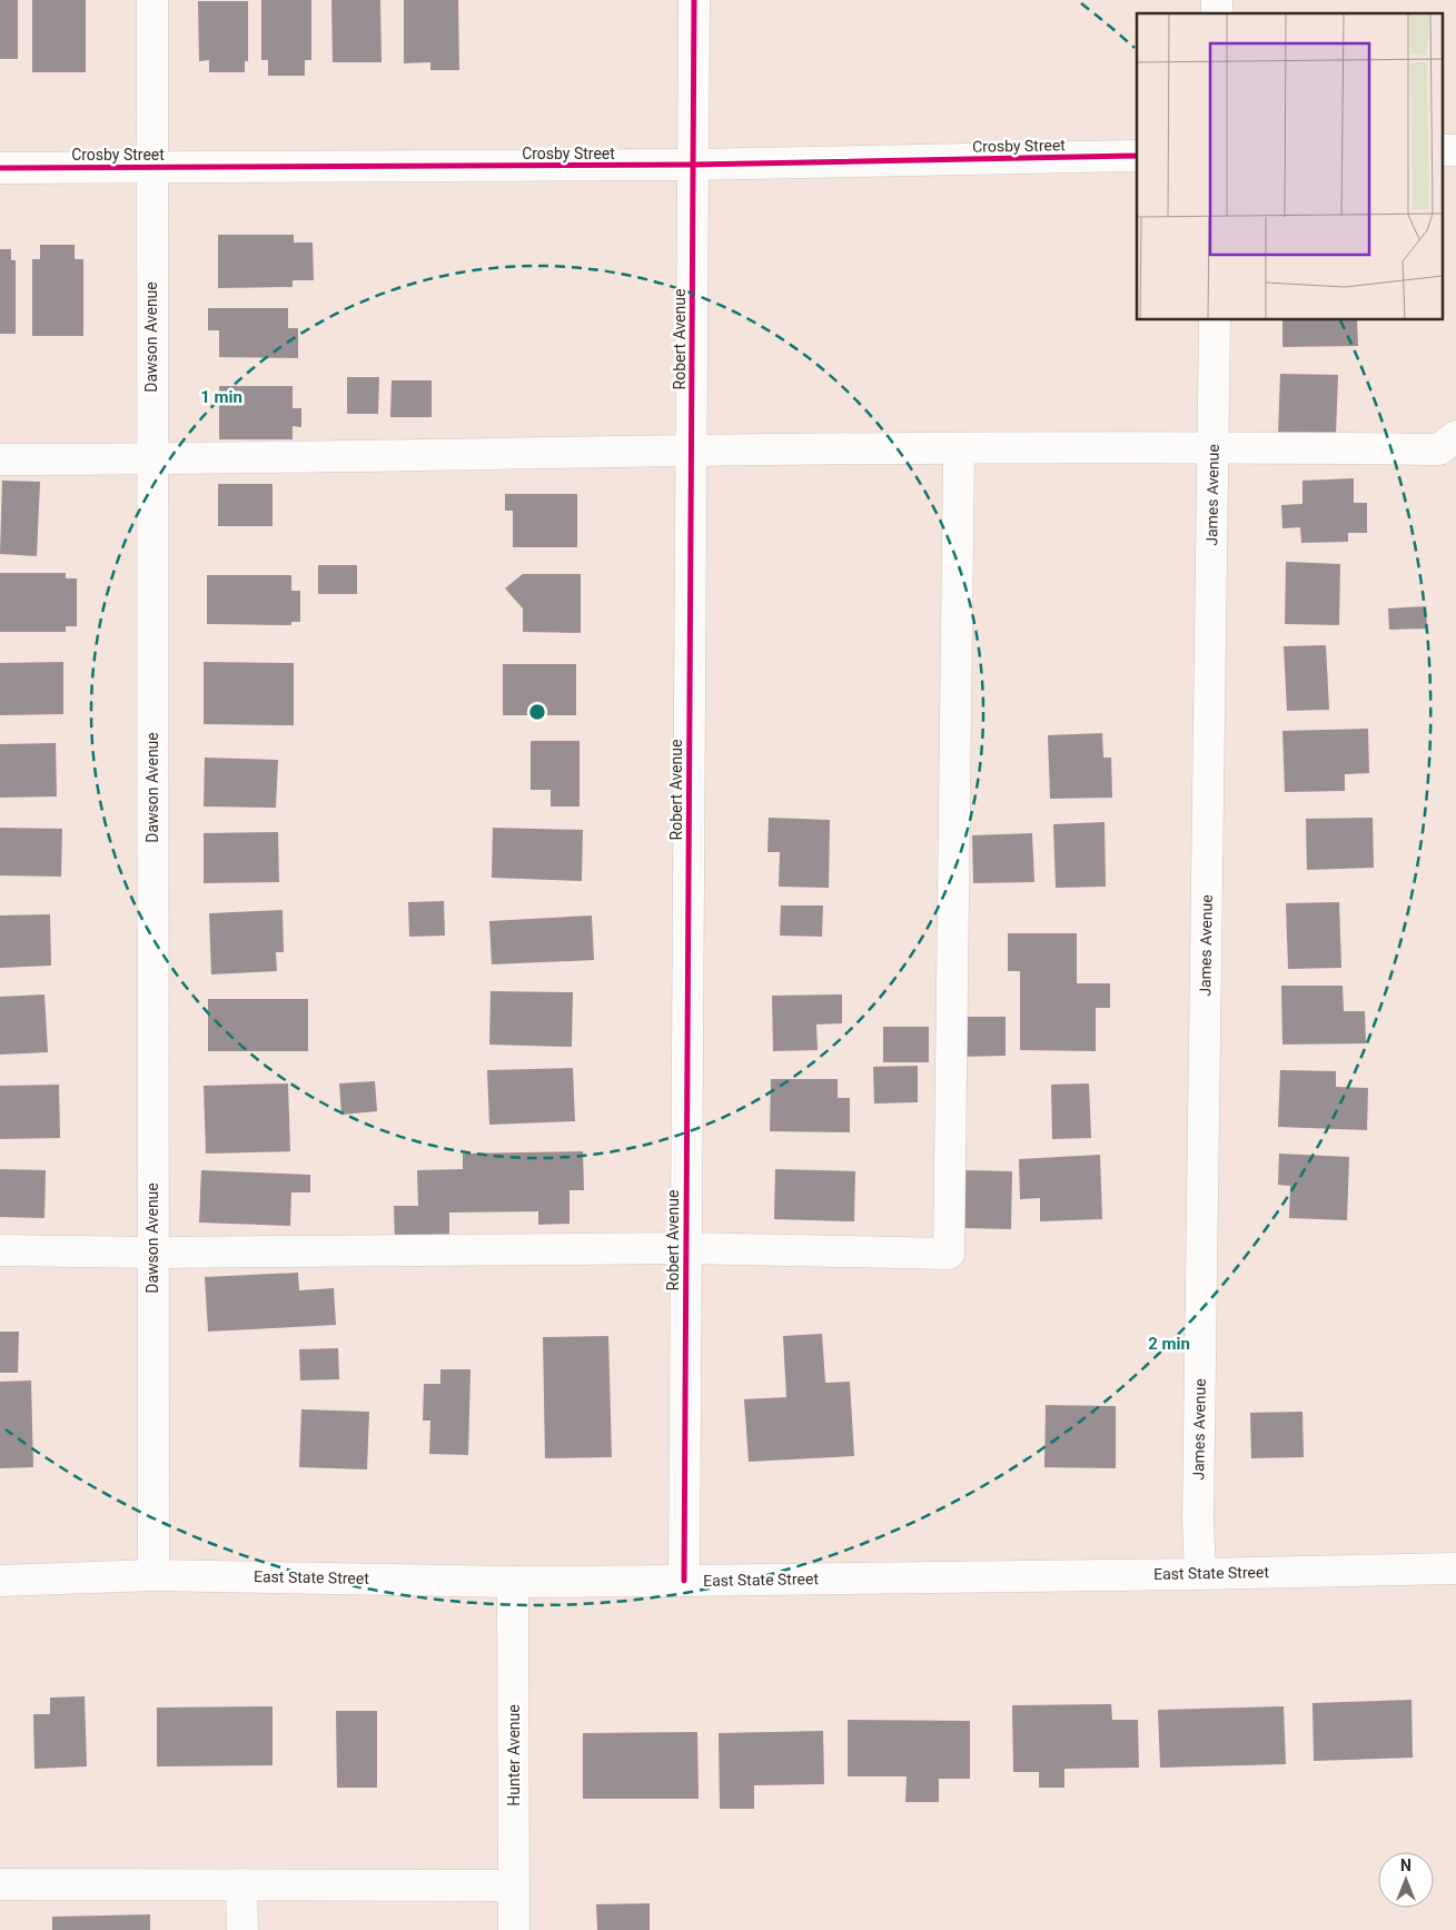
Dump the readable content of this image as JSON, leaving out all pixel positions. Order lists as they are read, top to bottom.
{
  "streets": {
    "street": [
      "Crosby Street",
      "Dawson Avenue",
      "Robert Avenue",
      "James Avenue",
      "East State Street",
      "Hunter Avenue"
    ]
  },
  "crossings": [
    ["Crosby Street", "Dawson Avenue"],
    ["Crosby Street", "Robert Avenue"],
    ["Dawson Avenue", "East State Street"],
    ["Robert Avenue", "East State Street"],
    ["James Avenue", "East State Street"],
    ["East State Street", "Hunter Avenue"]
  ],
  "north": "top",
  "rings": ["1 min", "2 min"]
}
